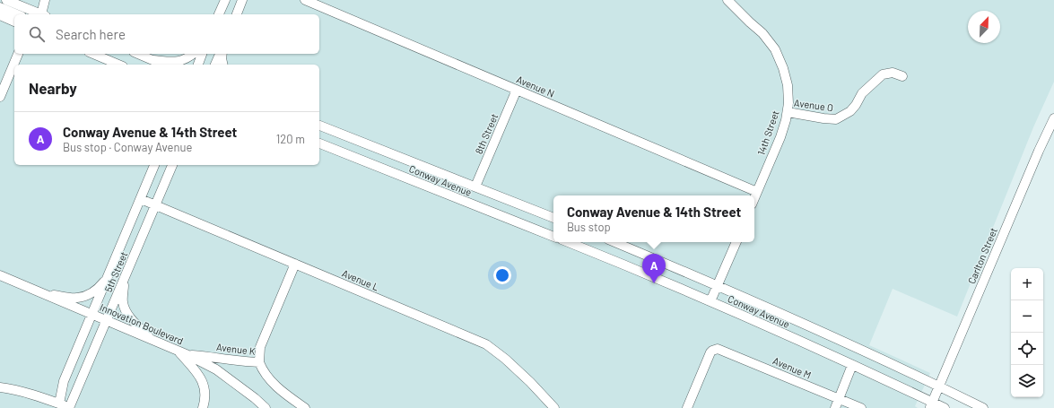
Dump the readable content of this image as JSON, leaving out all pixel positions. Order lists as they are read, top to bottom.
{
  "streets": {
    "street": [
      "Avenue N",
      "Avenue O",
      "14th Street",
      "8th Street",
      "Conway Avenue",
      "Carlton Street",
      "5th Street",
      "Avenue L",
      "Innovation Boulevard",
      "Avenue K",
      "Avenue M"
    ]
  },
  "crossings": [
    ["Avenue N", "14th Street"],
    ["Avenue N", "8th Street"],
    ["Avenue O", "14th Street"],
    ["8th Street", "Conway Avenue"],
    ["Conway Avenue", "Carlton Street"],
    ["5th Street", "Avenue L"],
    ["5th Street", "Innovation Boulevard"],
    ["Innovation Boulevard", "Avenue K"]
  ],
  "north": "top right",
  "page": {
    "search": "Search here",
    "heading": "Nearby",
    "list": [
      {
        "mark": "A",
        "name": "Conway Avenue & 14th Street",
        "note": "Bus stop · Conway Avenue",
        "value": "120 m"
      }
    ],
    "popup": ["Conway Avenue & 14th Street", "Bus stop"],
    "pins": "A",
    "map_buttons": ["+", "−"]
  }
}
